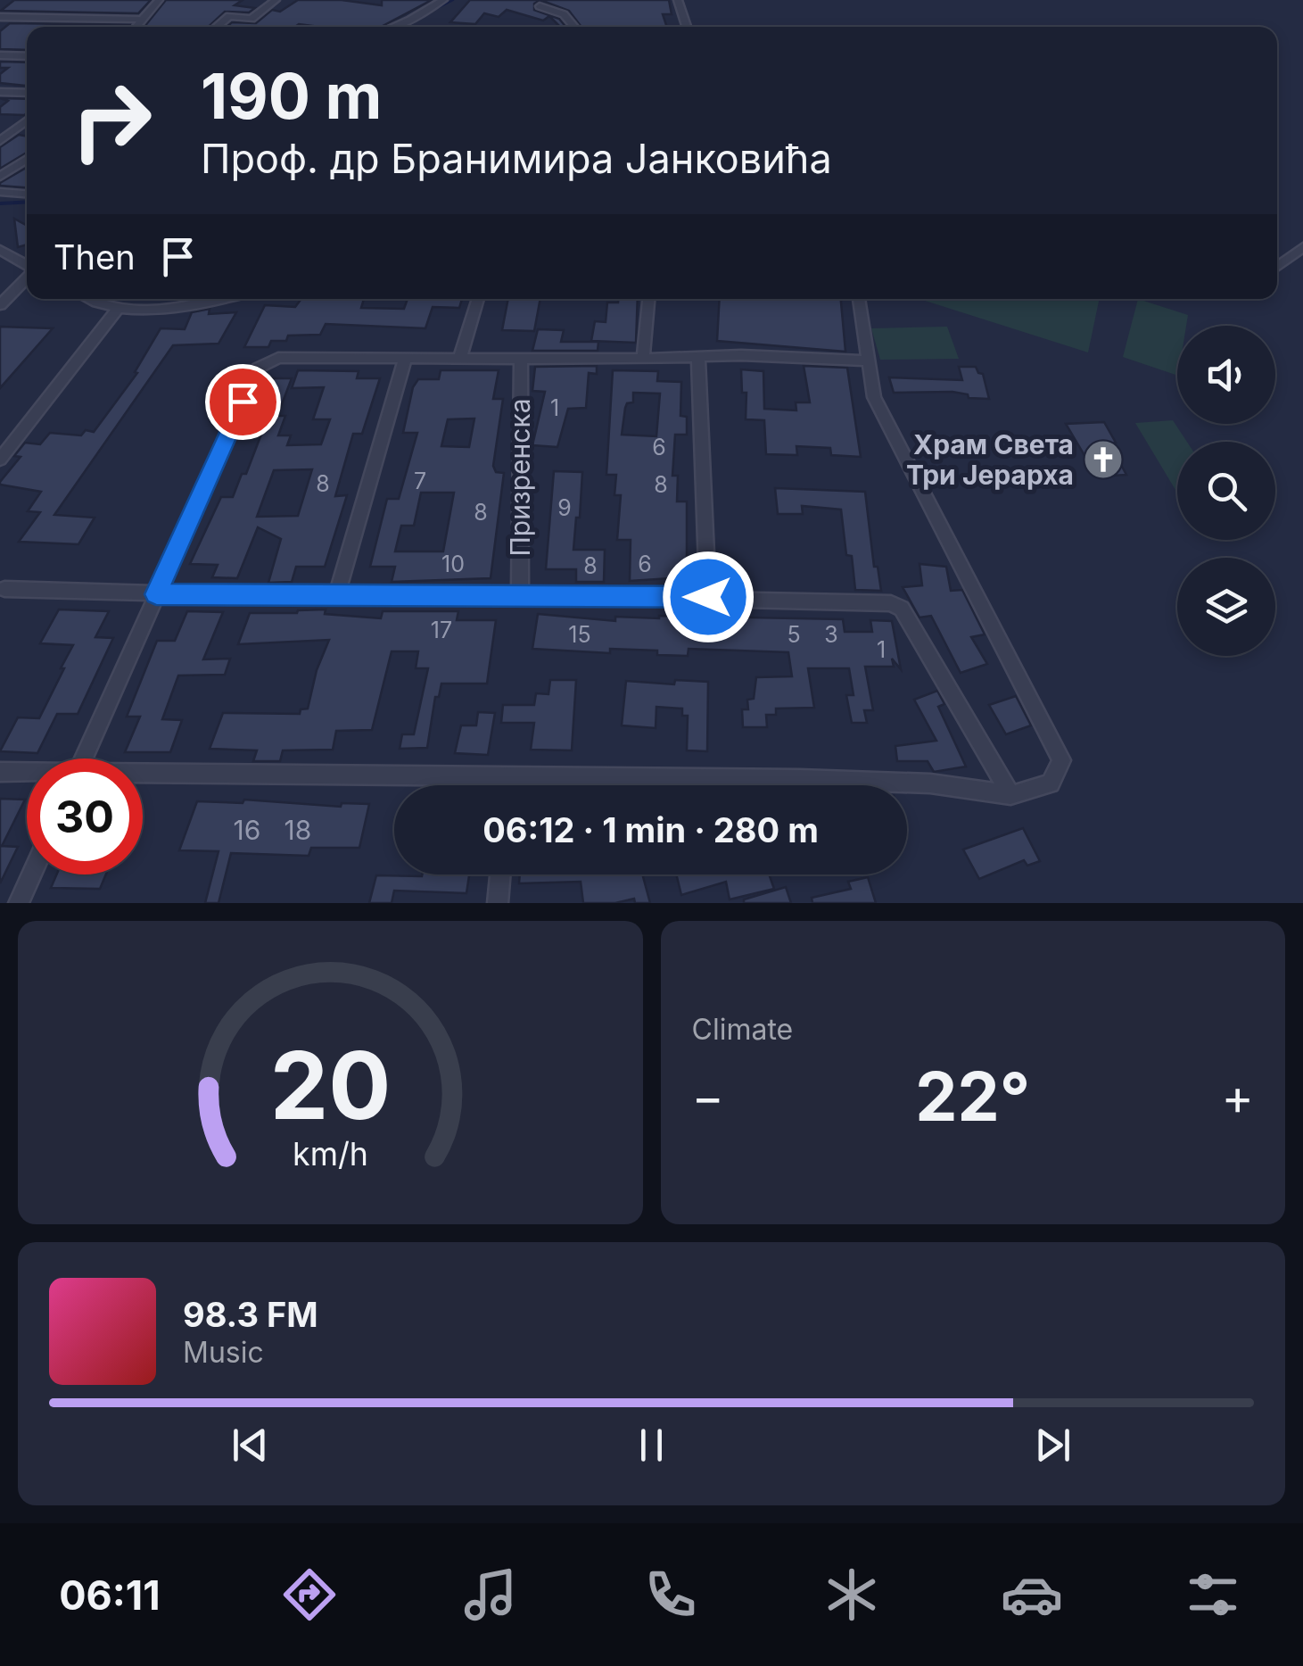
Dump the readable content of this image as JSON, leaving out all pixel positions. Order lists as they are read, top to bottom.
{
  "streets": {
    "street": ["Призренска"]
  },
  "places": {
    "church": ["Храм Света Три Јерарха"]
  },
  "house_numbers": [
    "1",
    "6",
    "7",
    "8",
    "8",
    "9",
    "8",
    "10",
    "6",
    "8",
    "17",
    "15",
    "5",
    "3",
    "1",
    "16",
    "18"
  ],
  "page": {
    "turn": ["190 m", "Проф. др Бранимира Јанковића"],
    "then": "Then",
    "limit": "30",
    "trip": "06:12 · 1 min · 280 m",
    "tile": "Climate",
    "heat": ["−", "22°", "+"],
    "song": ["98.3 FM", "Music"],
    "tabs": "06:11",
    "gauge": ["20", "km/h"]
  }
}
